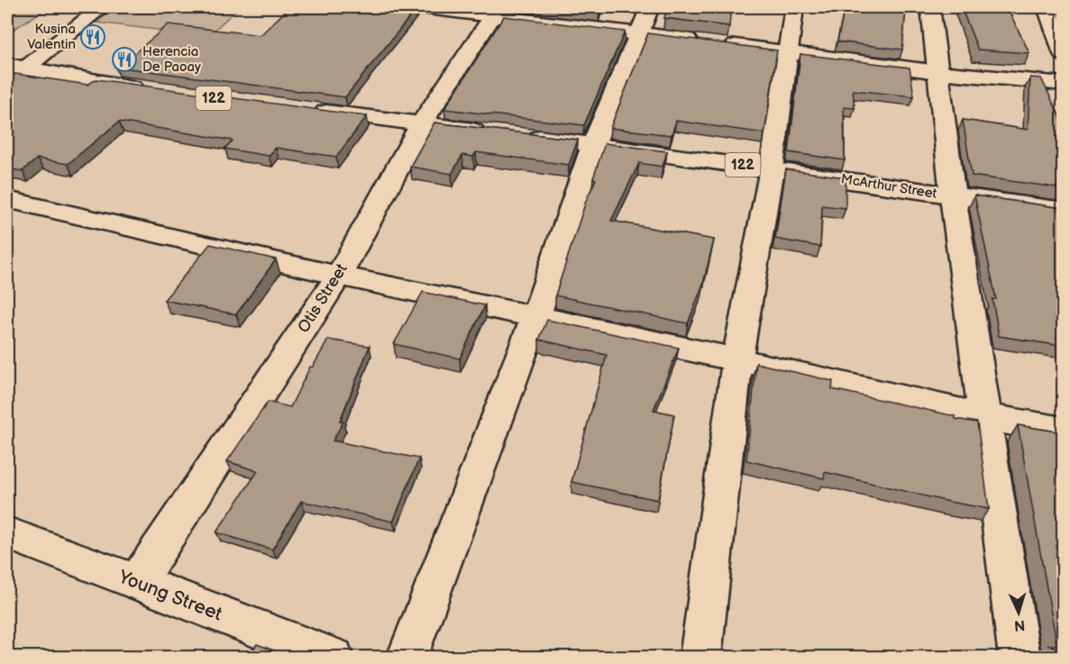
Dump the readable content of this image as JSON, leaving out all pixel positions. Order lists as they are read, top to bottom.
{
  "streets": {
    "street": [
      "122",
      "McArthur Street",
      "Otis Street",
      "Young Street"
    ]
  },
  "crossings": [
    ["McArthur Street", "Otis Street"],
    ["Otis Street", "Young Street"]
  ],
  "places": {
    "restaurant": ["Kusina Valentin", "Herencia De Paoay"]
  },
  "north": "bottom"
}
